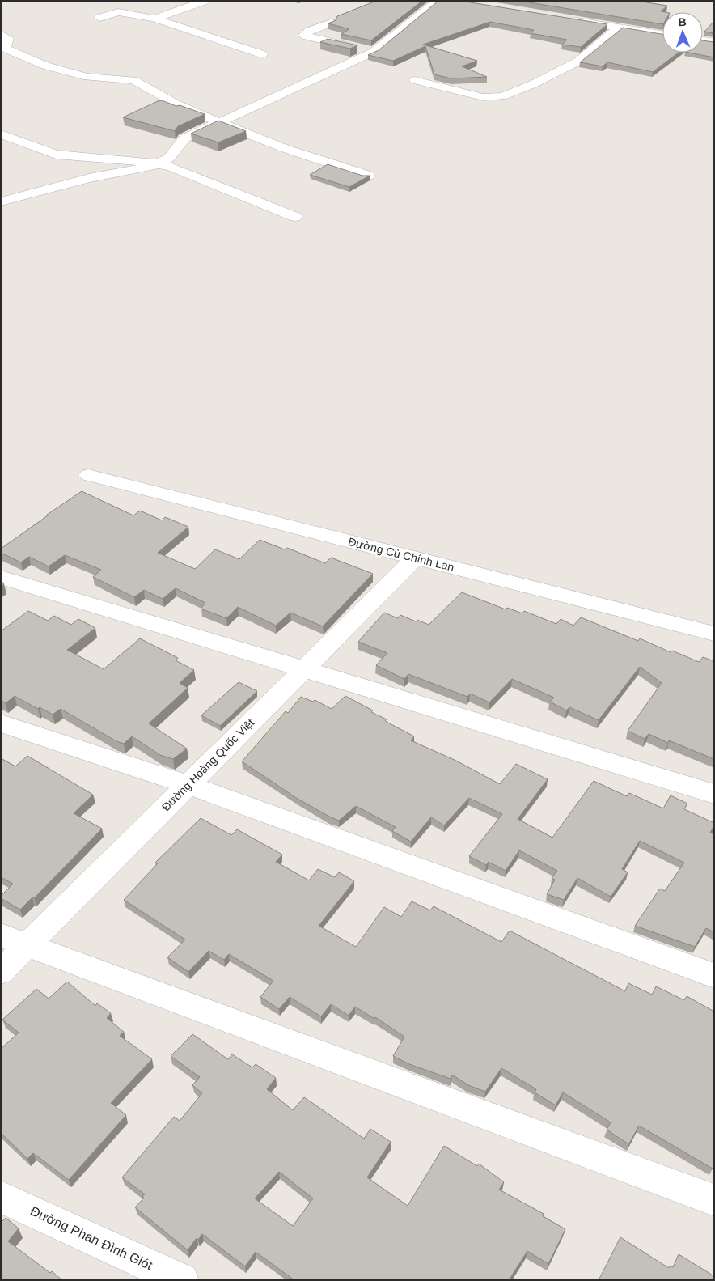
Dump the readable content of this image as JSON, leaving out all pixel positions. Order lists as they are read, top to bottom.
{
  "streets": {
    "street": ["Đường Cù Chính Lan", "Đường Hoàng Quốc Việt", "Đường Phan Đình Giót"]
  },
  "crossings": [
    ["Đường Cù Chính Lan", "Đường Hoàng Quốc Việt"]
  ],
  "north": "top"
}
